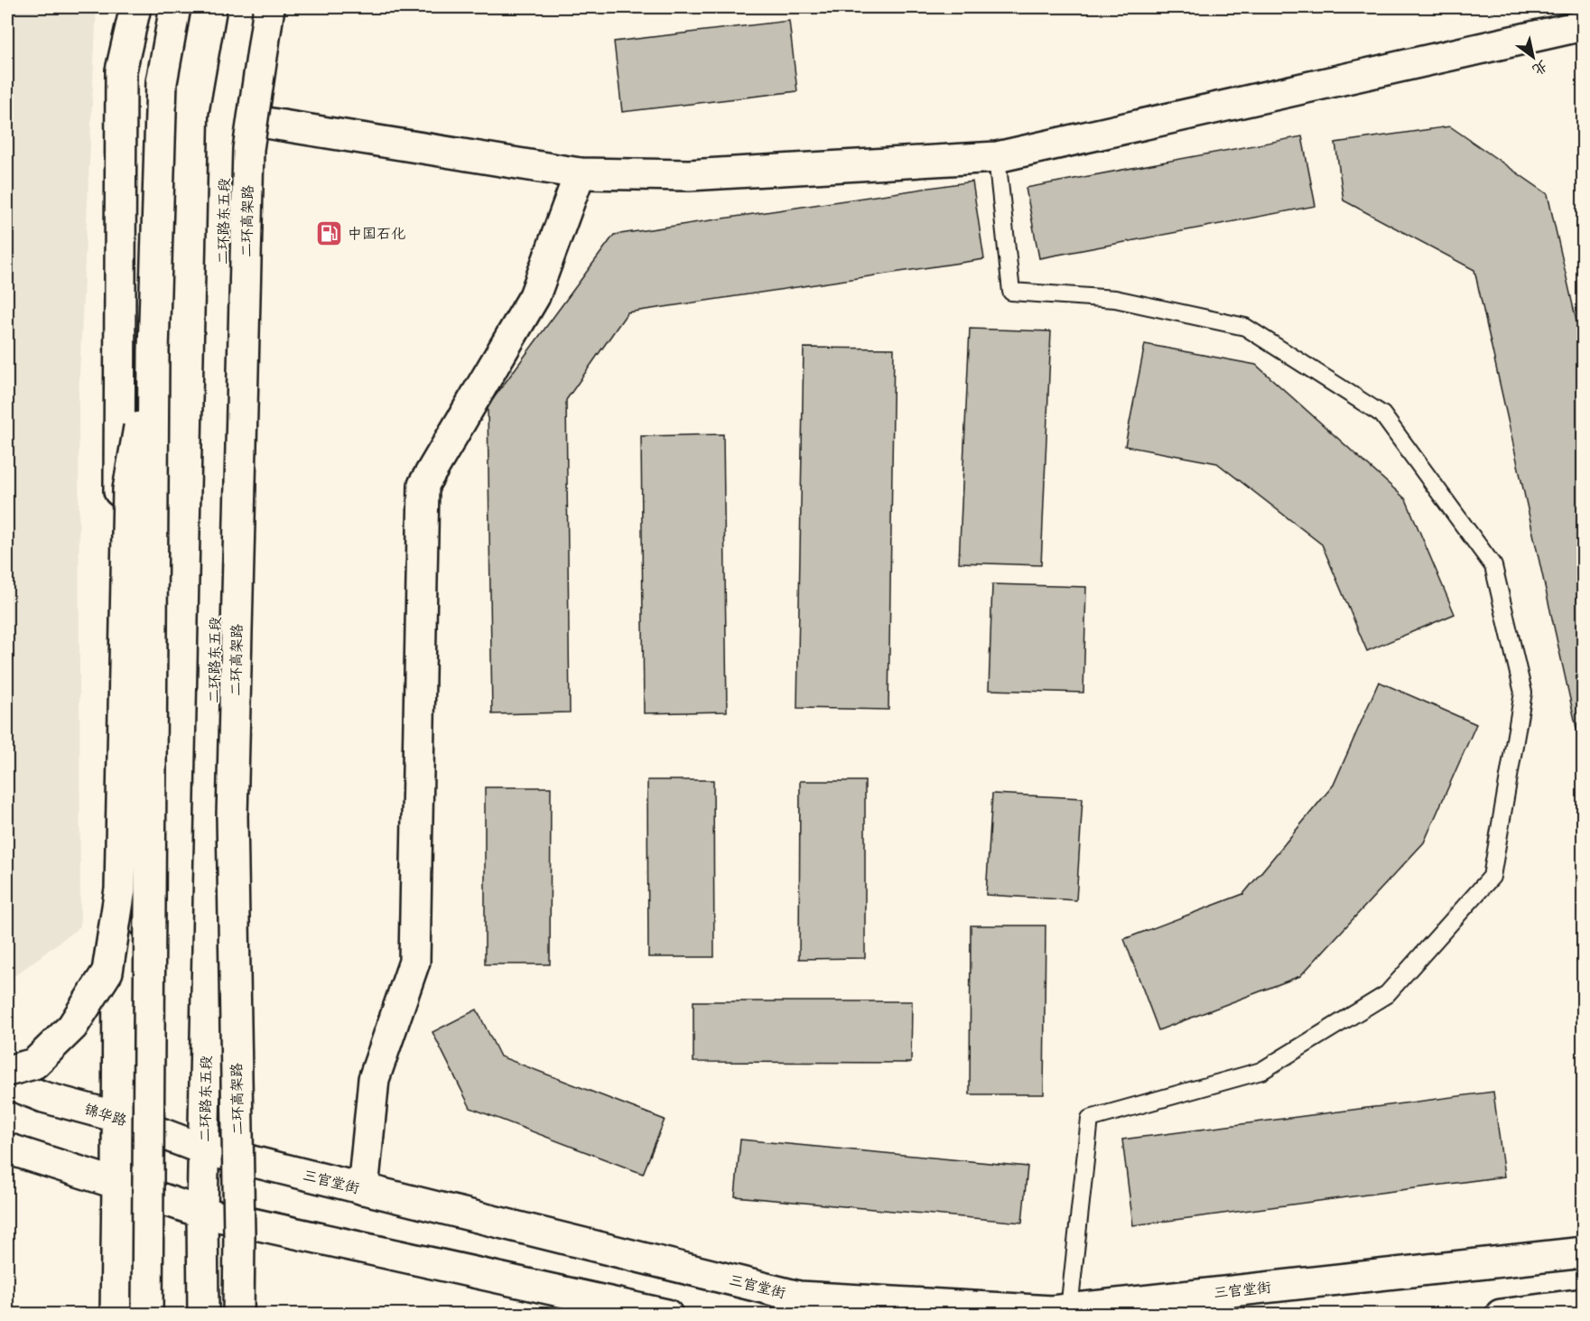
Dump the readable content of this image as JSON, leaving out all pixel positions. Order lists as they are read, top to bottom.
{
  "streets": {
    "main road": [
      "二环路东五段",
      "二环高架路",
      "锦华路",
      "三官堂街"
    ]
  },
  "crossings": [
    ["二环路东五段", "锦华路"],
    ["二环路东五段", "三官堂街"],
    ["锦华路", "三官堂街"]
  ],
  "places": {
    "fuel station": ["中国石化"]
  },
  "north": "bottom right"
}
